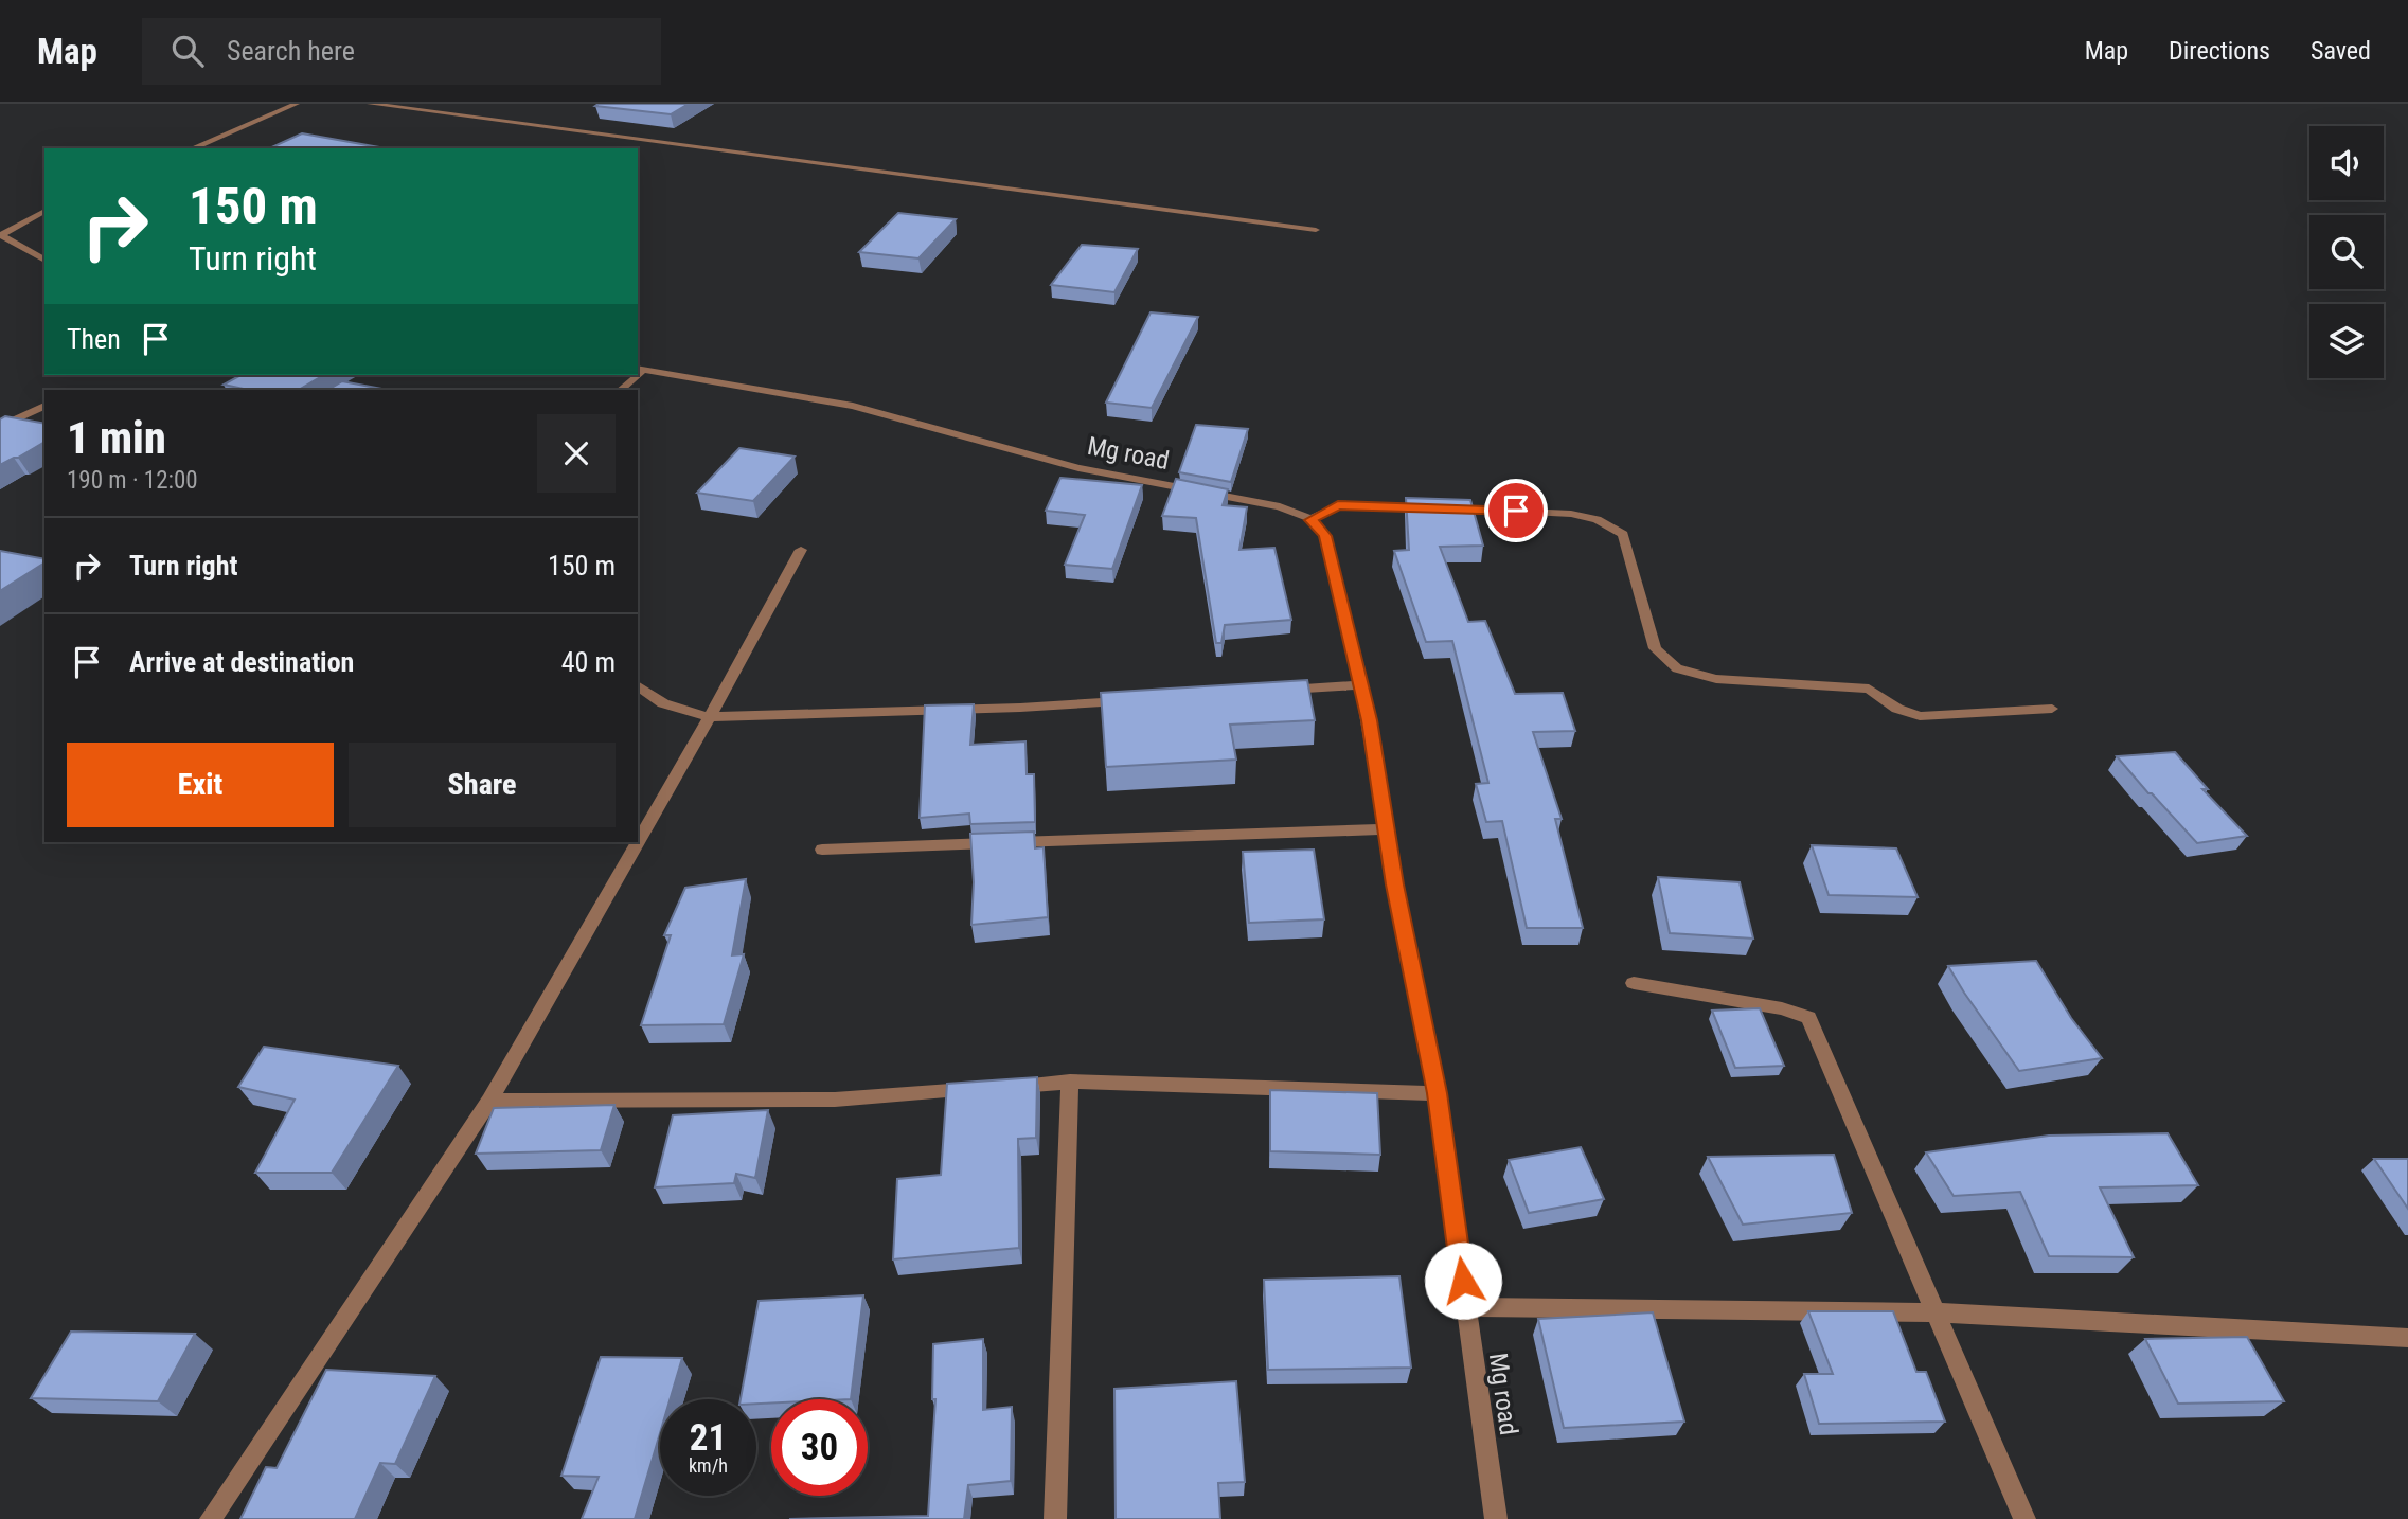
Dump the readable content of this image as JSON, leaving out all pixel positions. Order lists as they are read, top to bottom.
{
  "streets": {
    "street": ["Mg road"]
  },
  "page": {
    "header": "Map",
    "search": "Search here",
    "nav": ["Map", "Directions", "Saved"],
    "turn": ["150 m", "Turn right"],
    "then": "Then",
    "heading": ["1 min", "190 m · 12:00"],
    "list": [
      {
        "name": "Turn right",
        "value": "150 m"
      },
      {
        "name": "Arrive at destination",
        "value": "40 m"
      }
    ],
    "buttons": ["Exit", "Share"],
    "speed": "21 km/h",
    "limit": "30"
  }
}
